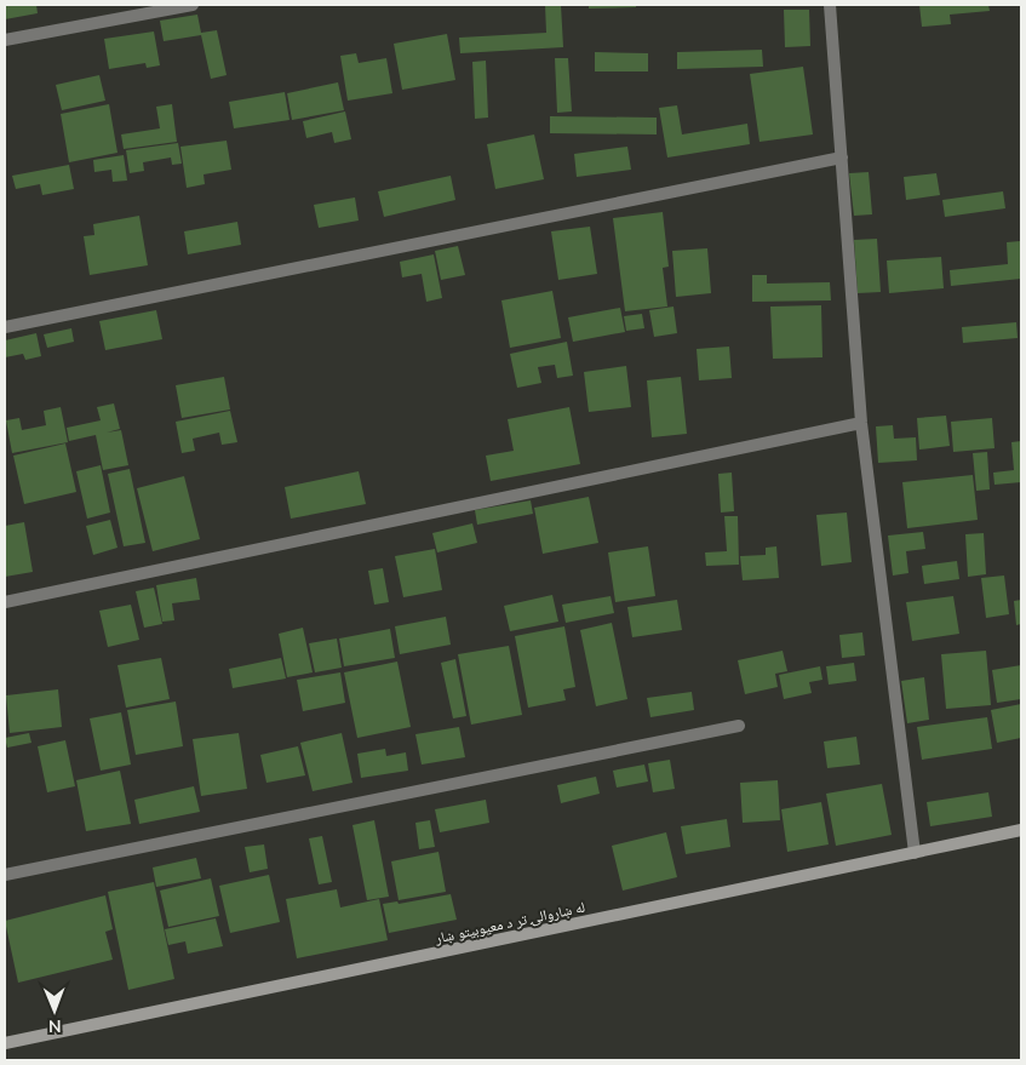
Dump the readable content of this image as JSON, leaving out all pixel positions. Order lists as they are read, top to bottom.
{
  "streets": {
    "street": ["له ښاروالۍ تر د معیوبیتو ښار"]
  },
  "north": "bottom"
}
